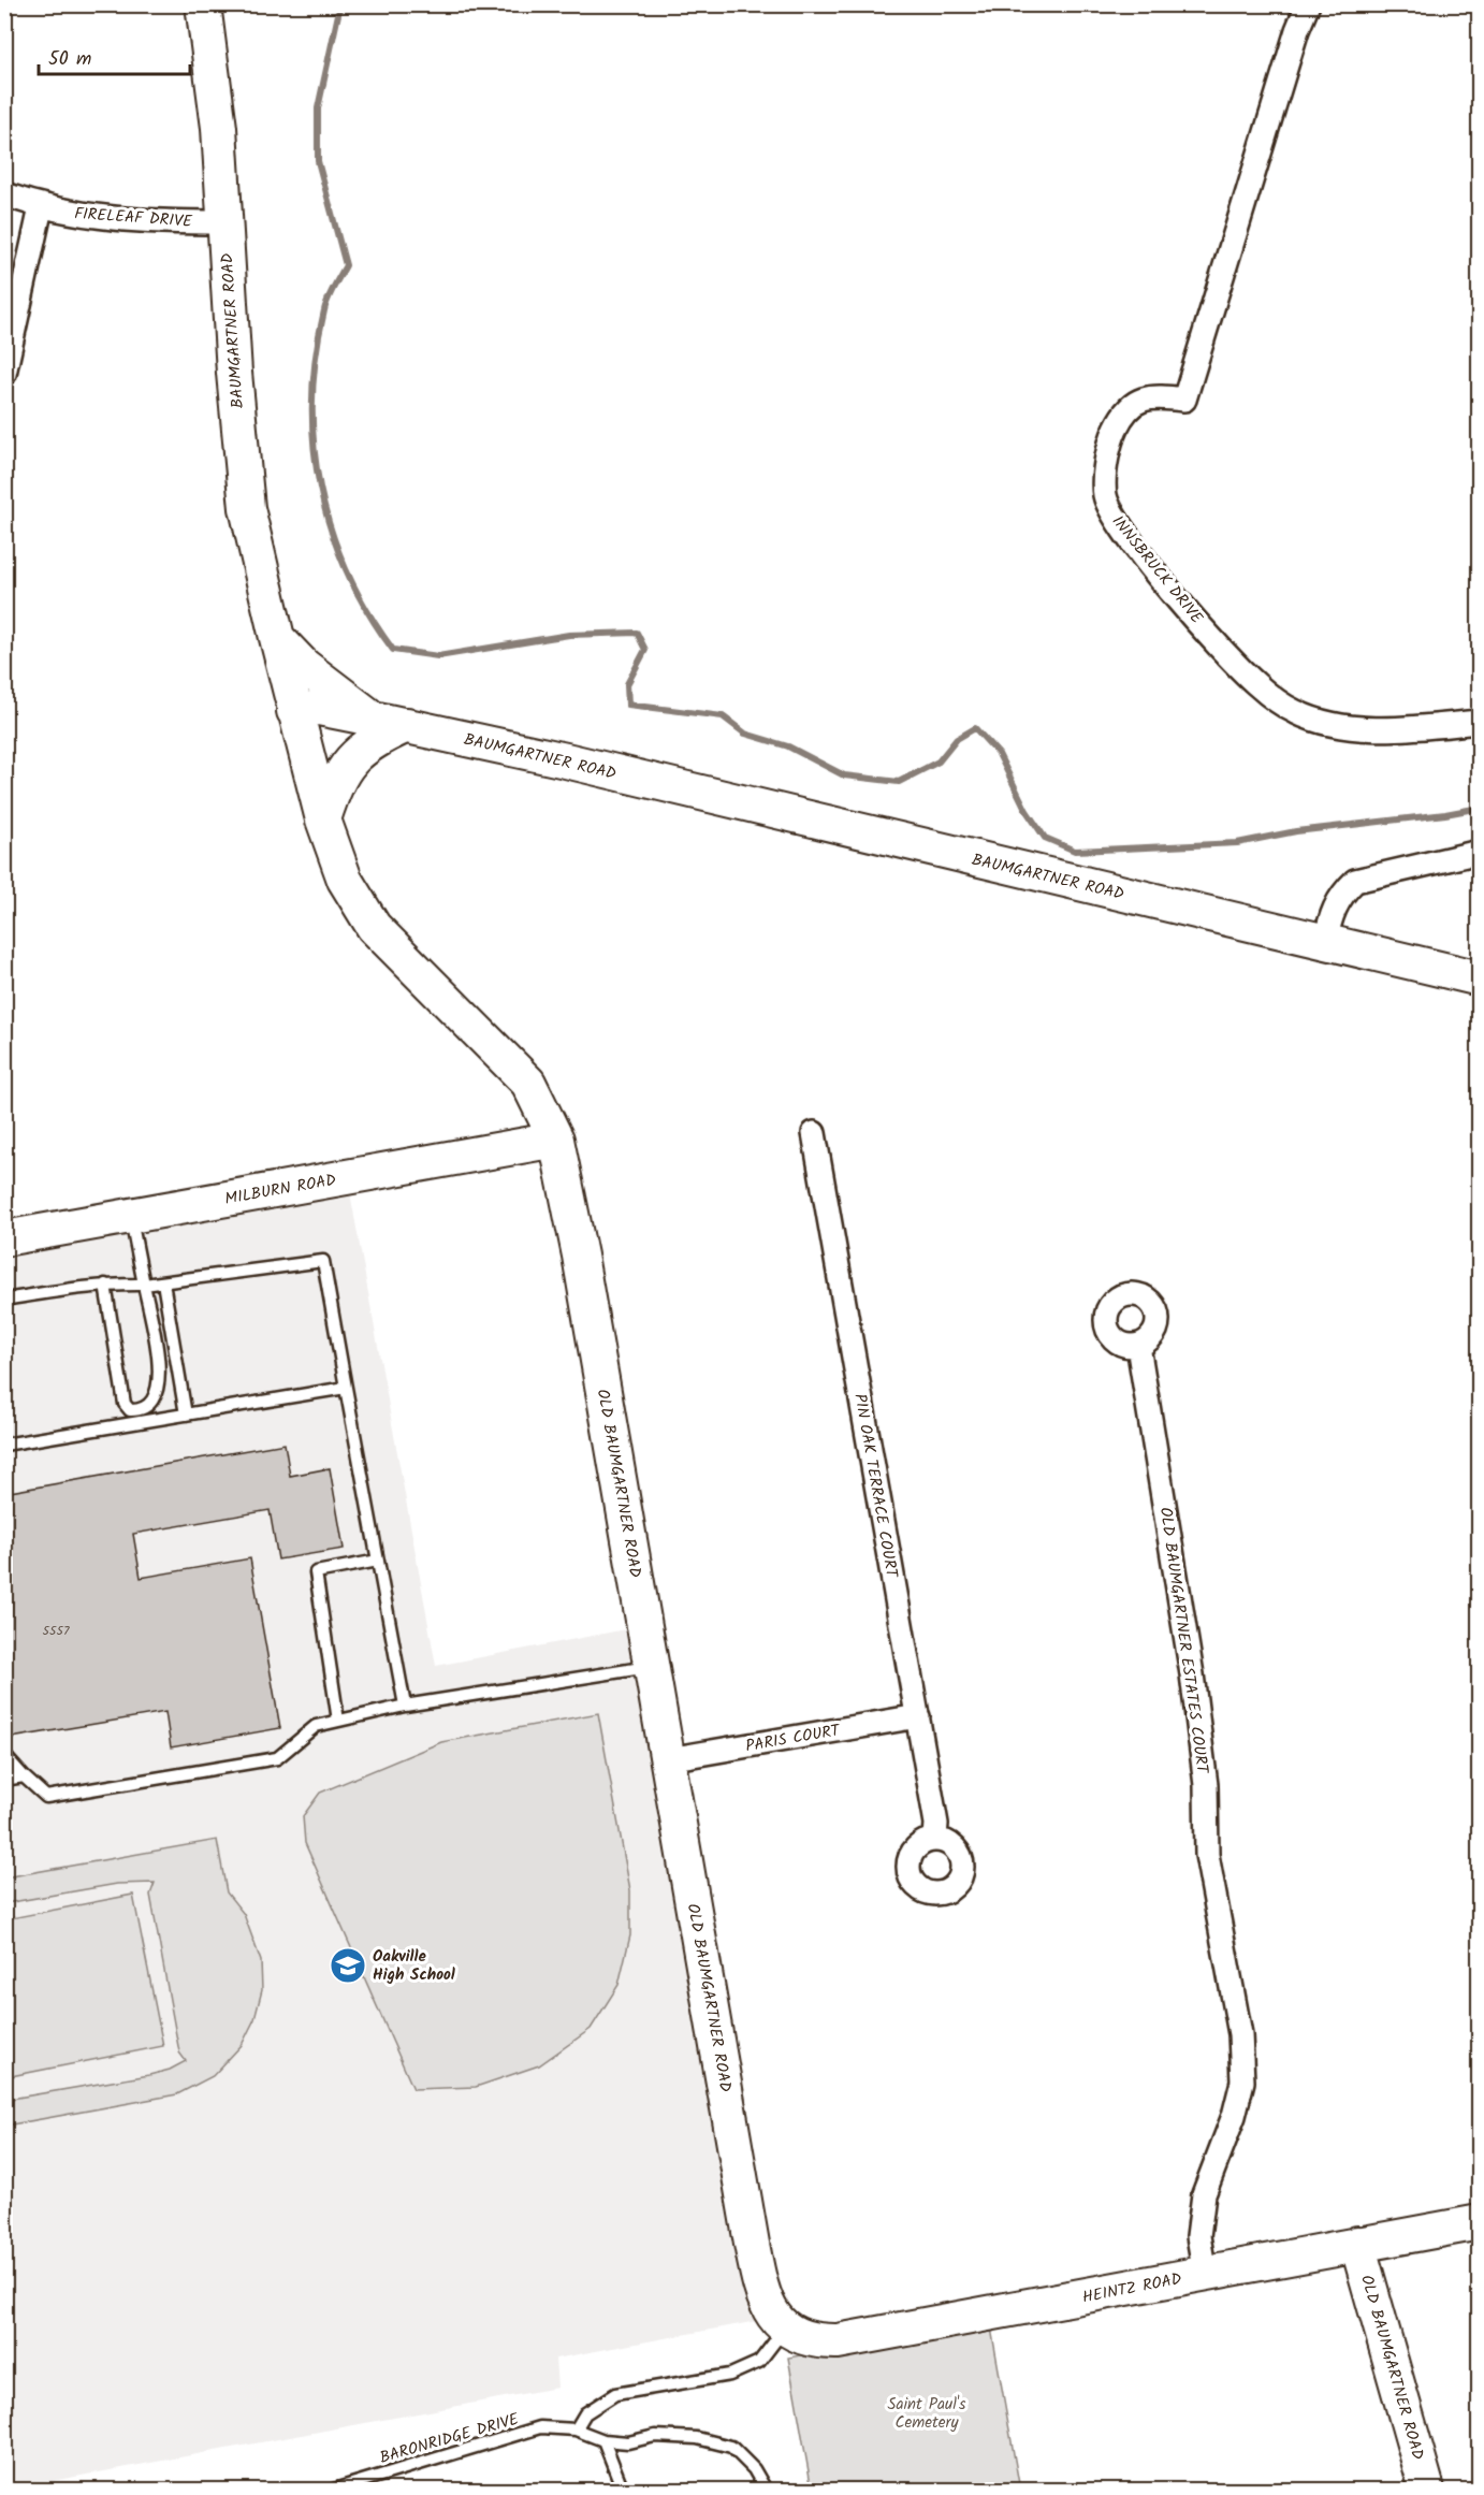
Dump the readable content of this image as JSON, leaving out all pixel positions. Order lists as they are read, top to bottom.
{
  "streets": {
    "street": [
      "FIRELEAF DRIVE",
      "BAUMGARTNER ROAD",
      "INNSBRUCK DRIVE",
      "MILBURN ROAD",
      "OLD BAUMGARTNER ROAD",
      "PIN OAK TERRACE COURT",
      "OLD BAUMGARTNER ESTATES COURT",
      "PARIS COURT",
      "HEINTZ ROAD"
    ],
    "lane": ["BARONRIDGE DRIVE"]
  },
  "crossings": [
    ["FIRELEAF DRIVE", "BAUMGARTNER ROAD"],
    ["BAUMGARTNER ROAD", "OLD BAUMGARTNER ROAD"],
    ["MILBURN ROAD", "OLD BAUMGARTNER ROAD"],
    ["OLD BAUMGARTNER ROAD", "PARIS COURT"],
    ["OLD BAUMGARTNER ROAD", "HEINTZ ROAD"],
    ["PIN OAK TERRACE COURT", "PARIS COURT"],
    ["OLD BAUMGARTNER ESTATES COURT", "HEINTZ ROAD"]
  ],
  "parks": ["Saint Paul's Cemetery"],
  "places": {
    "school or university": ["Oakville High School"]
  },
  "house_numbers": ["5557"],
  "scale_bar": "50 m"
}
